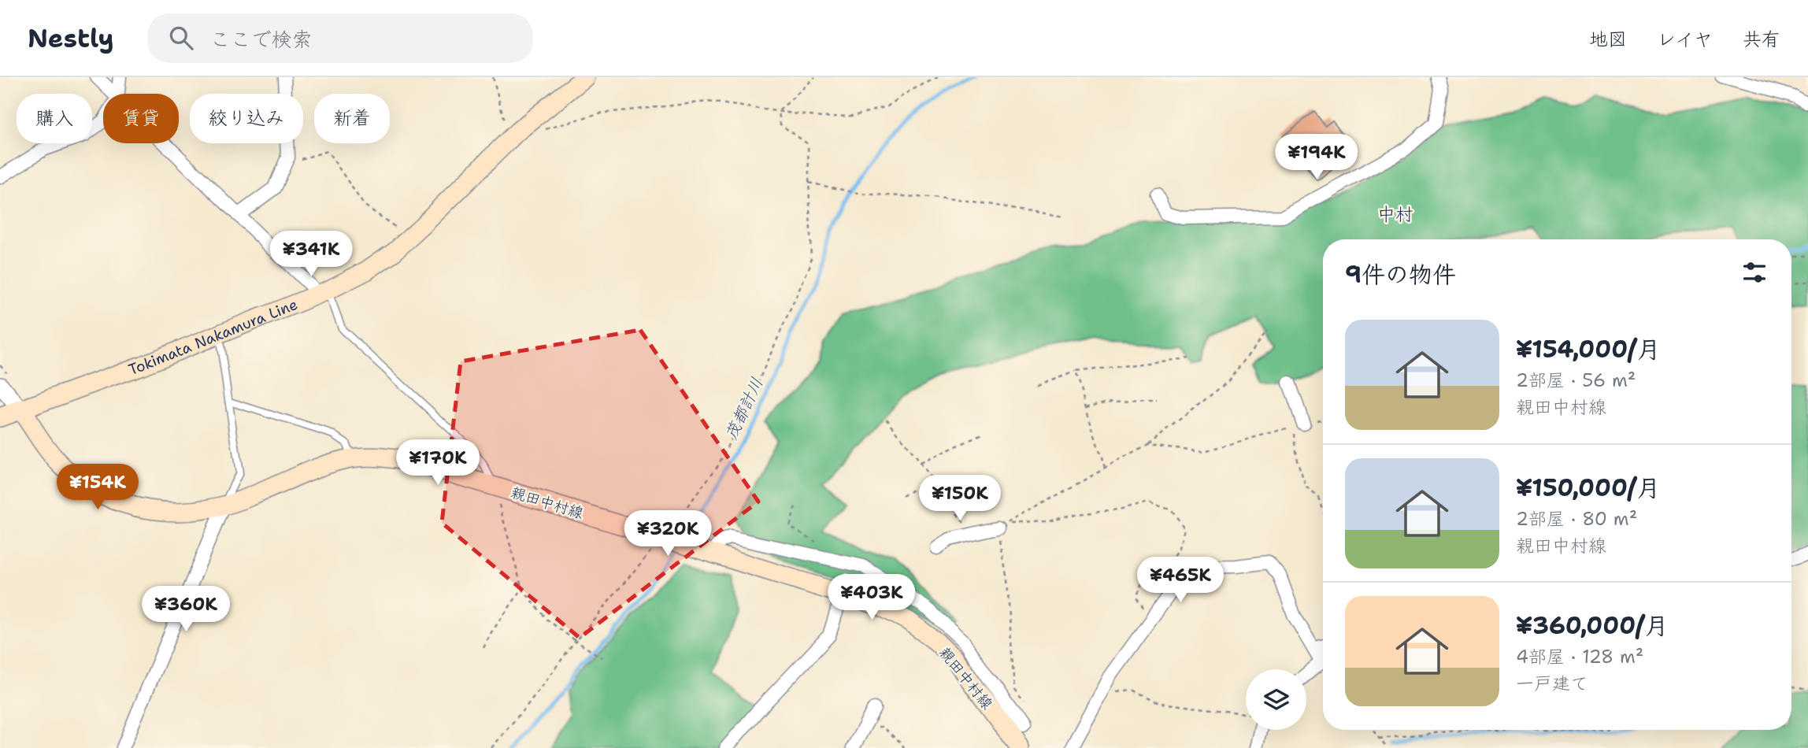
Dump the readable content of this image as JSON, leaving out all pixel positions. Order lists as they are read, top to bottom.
{
  "streets": {
    "main road": ["Tokimata Nakamura Line", "親田中村線"]
  },
  "crossings": [
    ["Tokimata Nakamura Line", "親田中村線"]
  ],
  "districts": ["中村"],
  "water": ["茂都計川"],
  "page": {
    "header": "Nestly",
    "search": "ここで検索",
    "nav": ["地図", "レイヤ", "共有"],
    "chip": [
      "購入",
      "賃貸",
      "絞り込み",
      "新着"
    ],
    "price": [
      "¥194K",
      "¥341K",
      "¥170K",
      "¥154K",
      "¥150K",
      "¥320K",
      "¥465K",
      "¥403K",
      "¥360K"
    ],
    "heading": "9件の物件",
    "list": [
      {
        "name": "¥154,000/月",
        "note": "2部屋 · 56 m² · 親田中村線"
      },
      {
        "name": "¥150,000/月",
        "note": "2部屋 · 80 m² · 親田中村線"
      },
      {
        "name": "¥360,000/月",
        "note": "4部屋 · 128 m² · 一戸建て"
      }
    ]
  }
}
